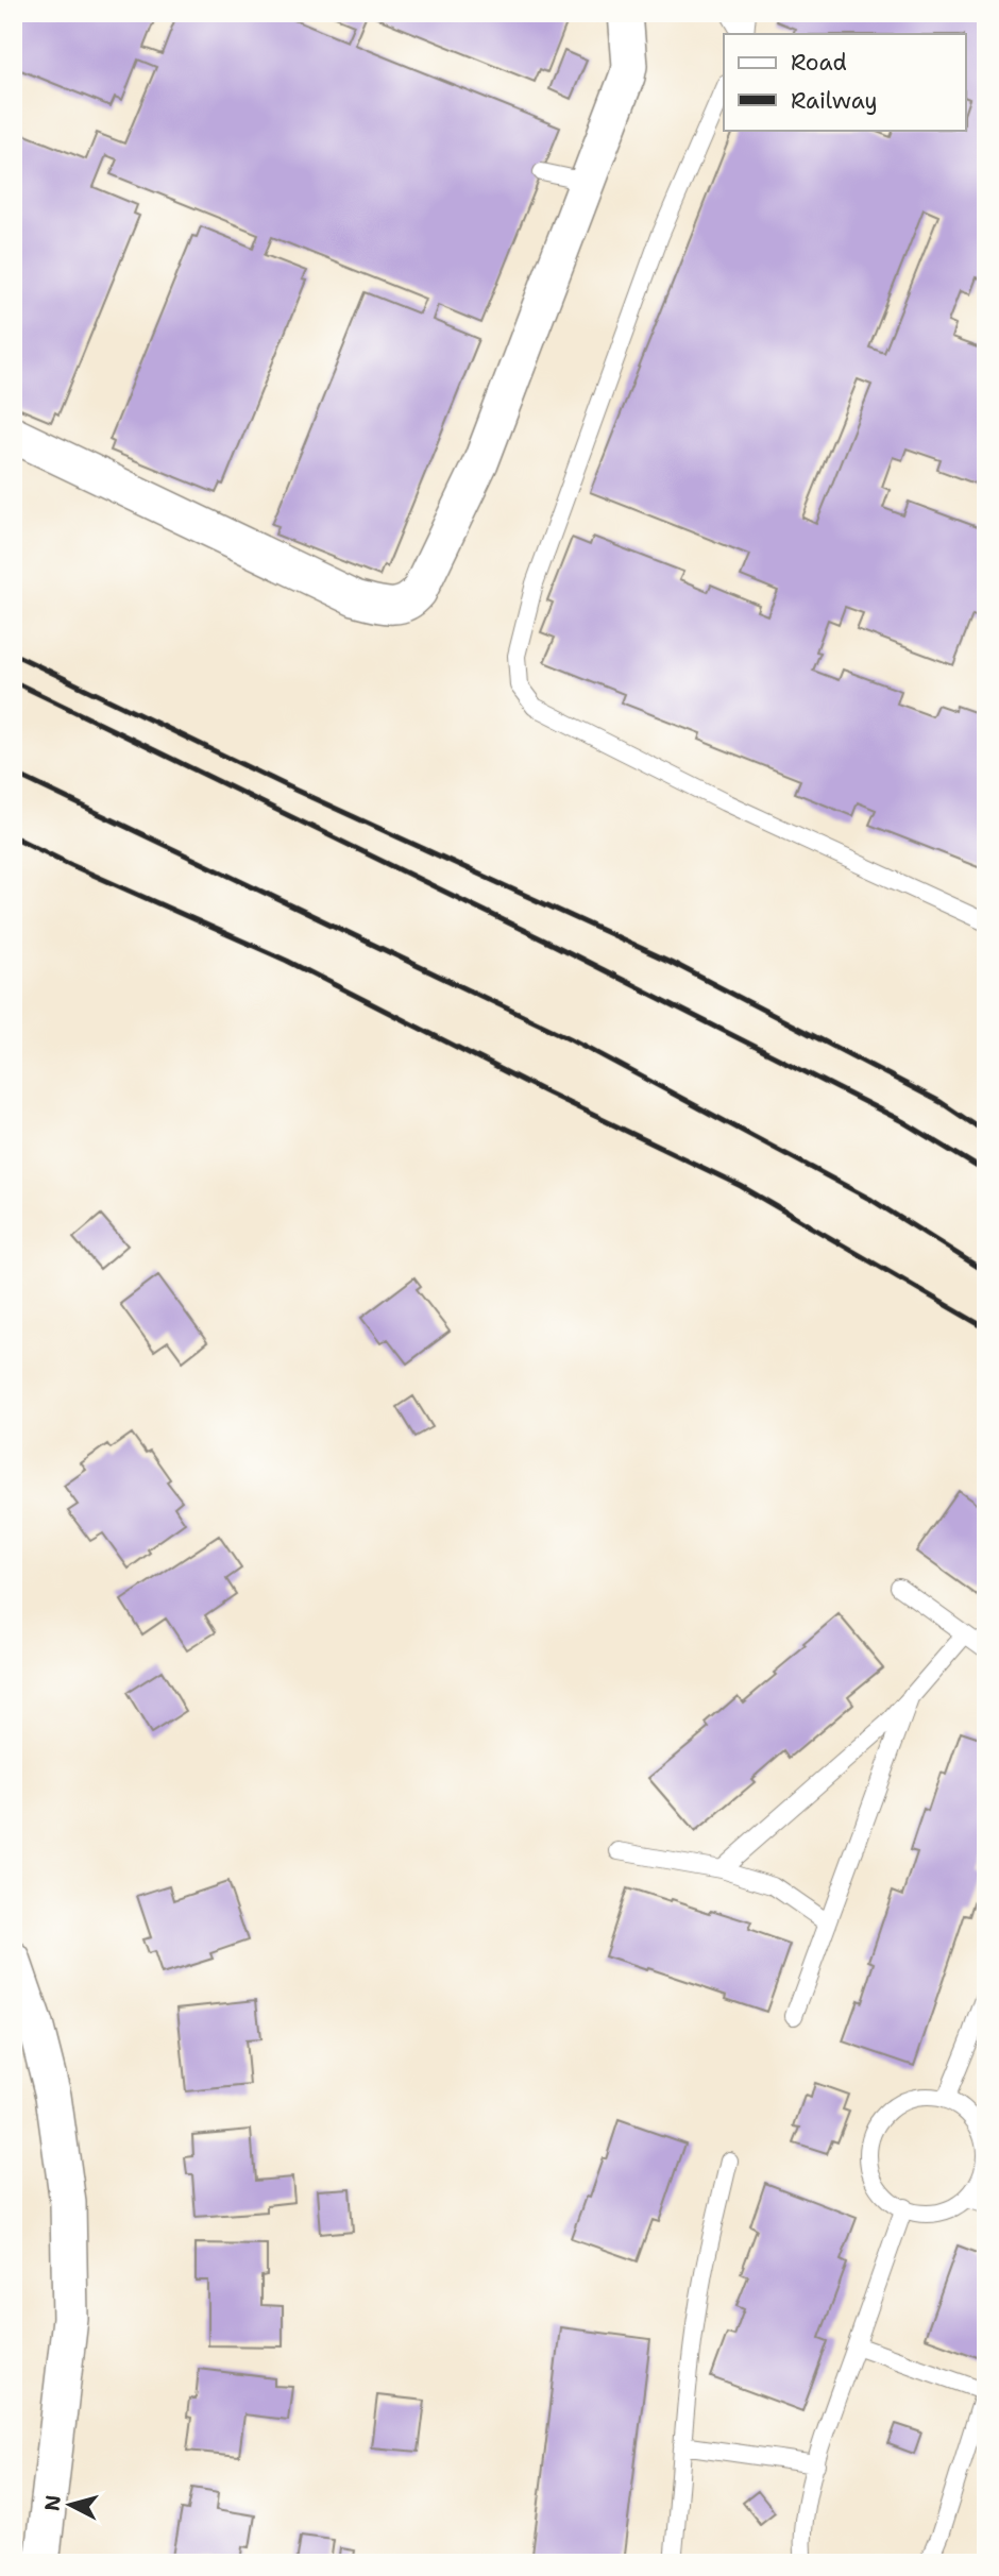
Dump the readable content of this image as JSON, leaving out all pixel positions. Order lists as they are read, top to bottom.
{
  "legend": ["Road", "Railway"],
  "north": "left"
}
